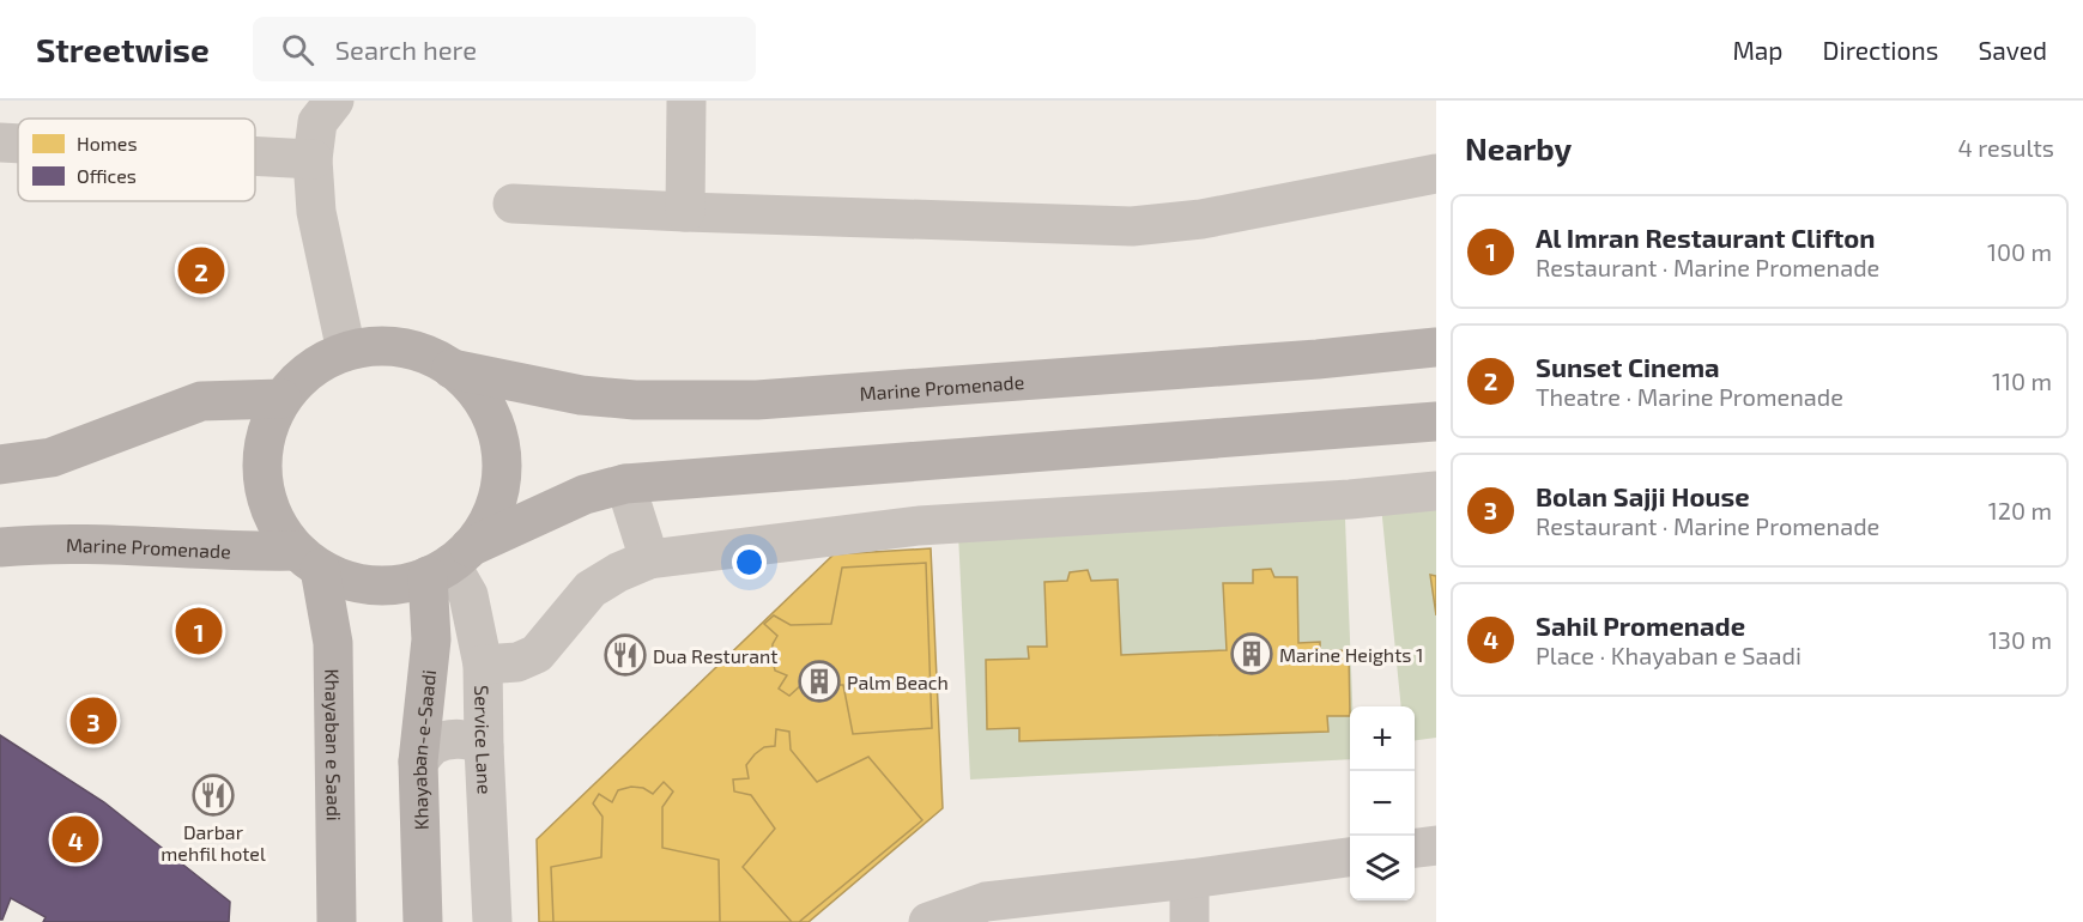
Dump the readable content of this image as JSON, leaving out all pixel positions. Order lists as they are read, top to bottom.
{
  "streets": {
    "main road": ["Marine Promenade", "Khayaban e Saadi", "Khayaban-e-Saadi"],
    "street": ["Service Lane"]
  },
  "crossings": [
    ["Marine Promenade", "Service Lane"],
    ["Marine Promenade", "Khayaban e Saadi"],
    ["Marine Promenade", "Khayaban-e-Saadi"],
    ["Service Lane", "Khayaban e Saadi"],
    ["Service Lane", "Khayaban-e-Saadi"],
    ["Khayaban e Saadi", "Khayaban-e-Saadi"]
  ],
  "places": {
    "building": ["Marine Heights 1", "Palm Beach"],
    "restaurant": ["Dua Resturant", "Darbar mehfil hotel"]
  },
  "legend": ["Homes", "Offices"],
  "page": {
    "header": "Streetwise",
    "search": "Search here",
    "nav": ["Map", "Directions", "Saved"],
    "heading": ["Nearby", "4 results"],
    "list": [
      {
        "mark": "1",
        "name": "Al Imran Restaurant Clifton",
        "note": "Restaurant · Marine Promenade",
        "value": "100 m"
      },
      {
        "mark": "2",
        "name": "Sunset Cinema",
        "note": "Theatre · Marine Promenade",
        "value": "110 m"
      },
      {
        "mark": "3",
        "name": "Bolan Sajji House",
        "note": "Restaurant · Marine Promenade",
        "value": "120 m"
      },
      {
        "mark": "4",
        "name": "Sahil Promenade",
        "note": "Place · Khayaban e Saadi",
        "value": "130 m"
      }
    ],
    "pins": [
      "2",
      "1",
      "3",
      "4"
    ],
    "map_buttons": ["+", "−"]
  }
}
